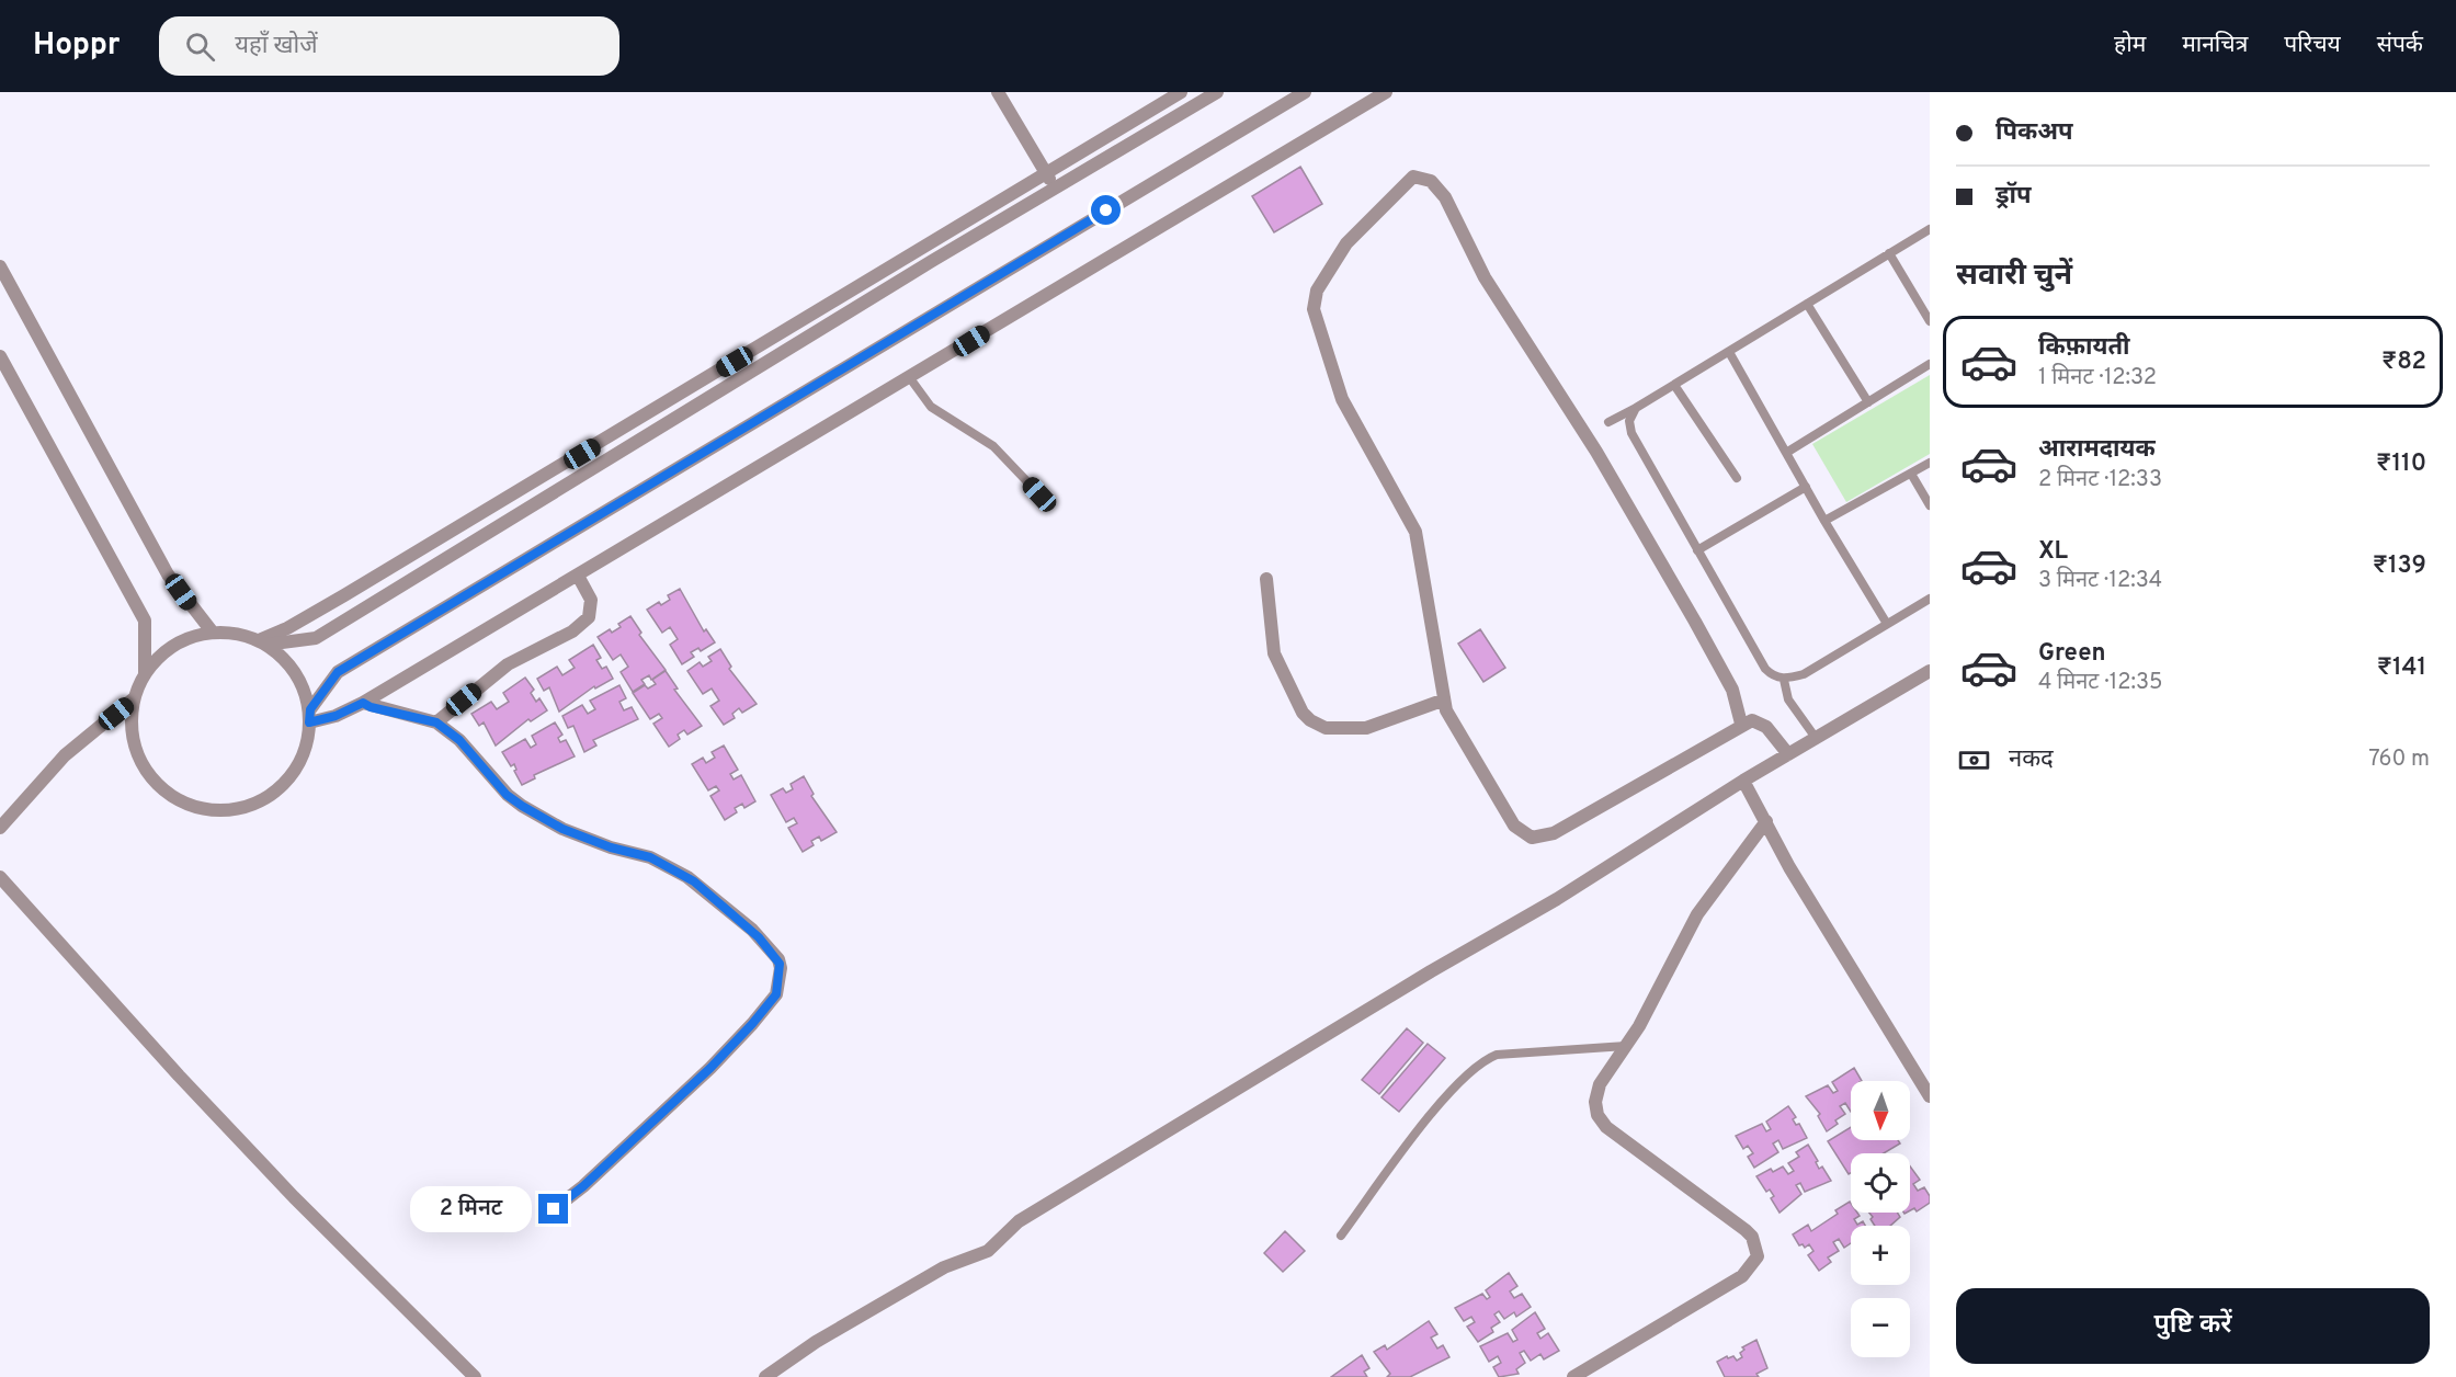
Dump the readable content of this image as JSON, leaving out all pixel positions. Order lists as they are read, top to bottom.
{
  "north": "bottom",
  "page": {
    "header": "Hoppr",
    "search": "यहाँ खोजें",
    "nav": [
      "होम",
      "मानचित्र",
      "परिचय",
      "संपर्क"
    ],
    "banner": ["पिकअप", "ड्रॉप"],
    "heading": "सवारी चुनें",
    "list": [
      {
        "name": "किफ़ायती",
        "note": "1 मिनट · 12:32",
        "value": "₹82"
      },
      {
        "name": "आरामदायक",
        "note": "2 मिनट · 12:33",
        "value": "₹110"
      },
      {
        "name": "XL",
        "note": "3 मिनट · 12:34",
        "value": "₹139"
      },
      {
        "name": "Green",
        "note": "4 मिनट · 12:35",
        "value": "₹141"
      }
    ],
    "pay": ["नकद", "760 m"],
    "map_buttons": ["+", "−"],
    "bubble": "2 मिनट",
    "buttons": "पुष्टि करें"
  }
}
